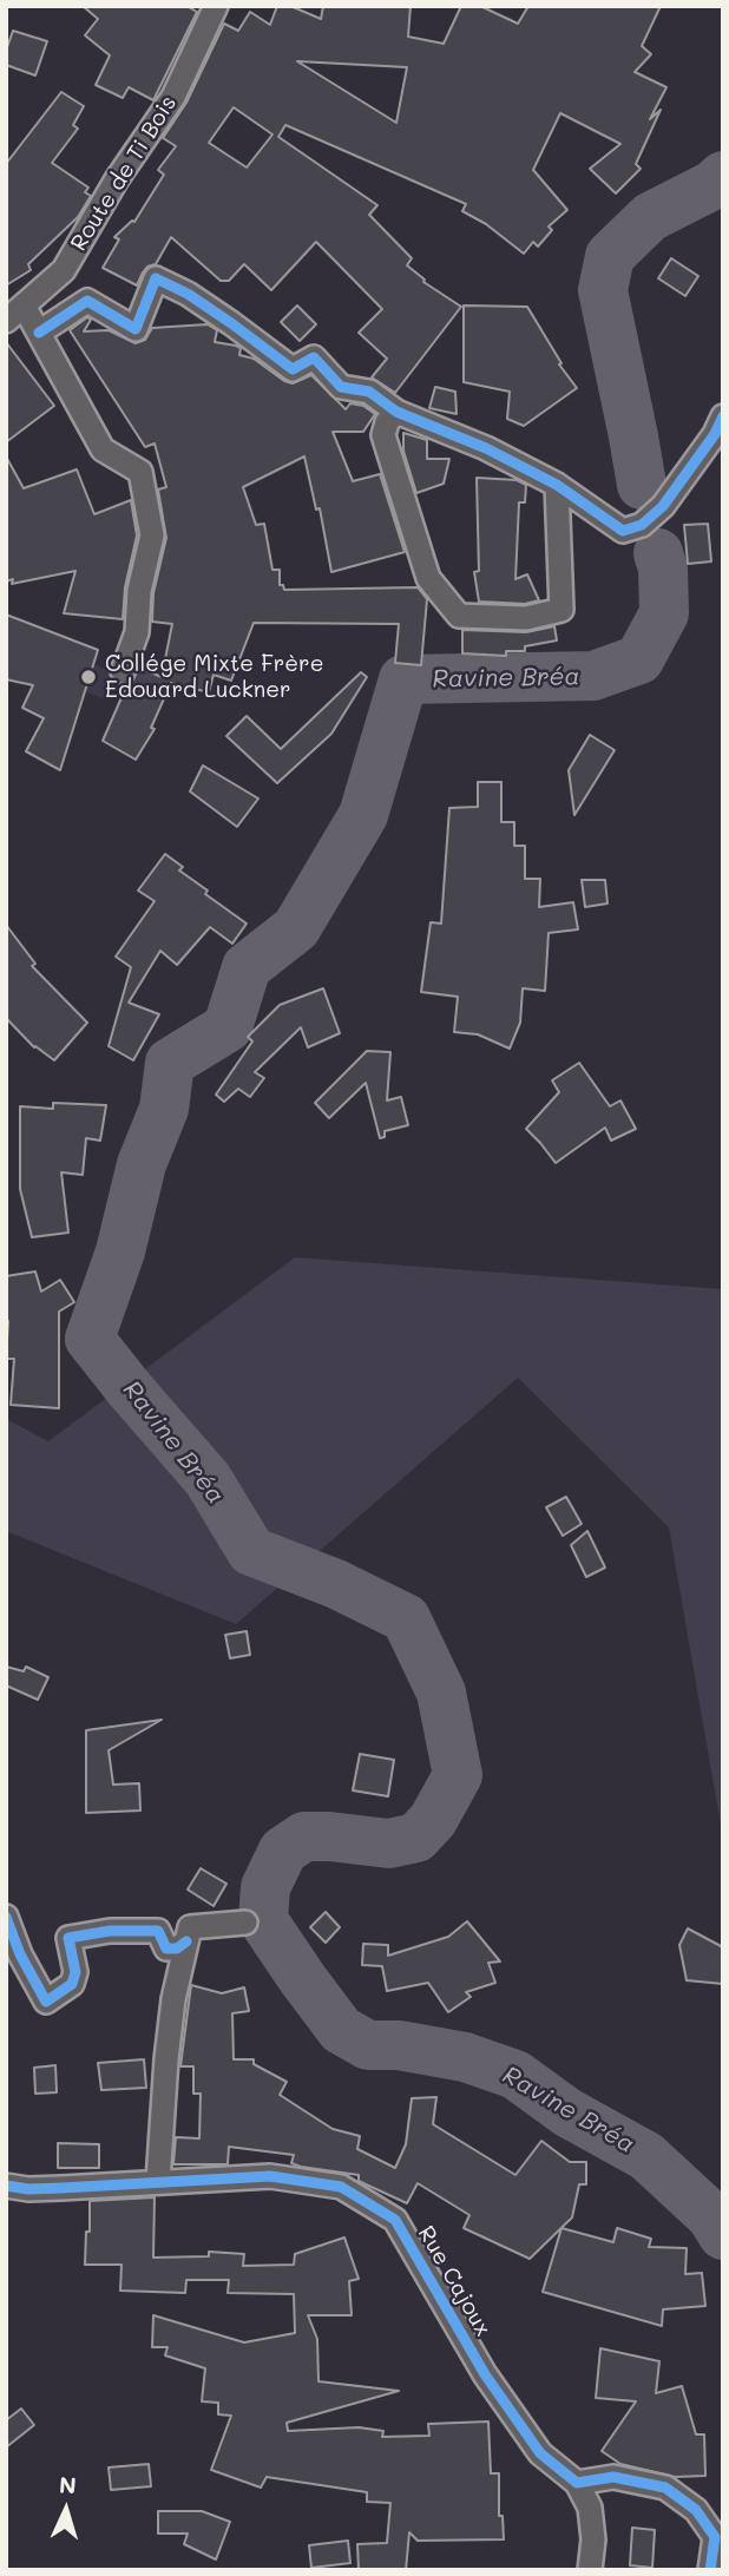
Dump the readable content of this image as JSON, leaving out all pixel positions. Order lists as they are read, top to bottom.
{
  "streets": {
    "street": ["Route de Ti Bois", "Rue Cajoux"]
  },
  "water": ["Ravine Bréa"],
  "places": ["Collége Mixte Frère Edouard Luckner"],
  "north": "top"
}
